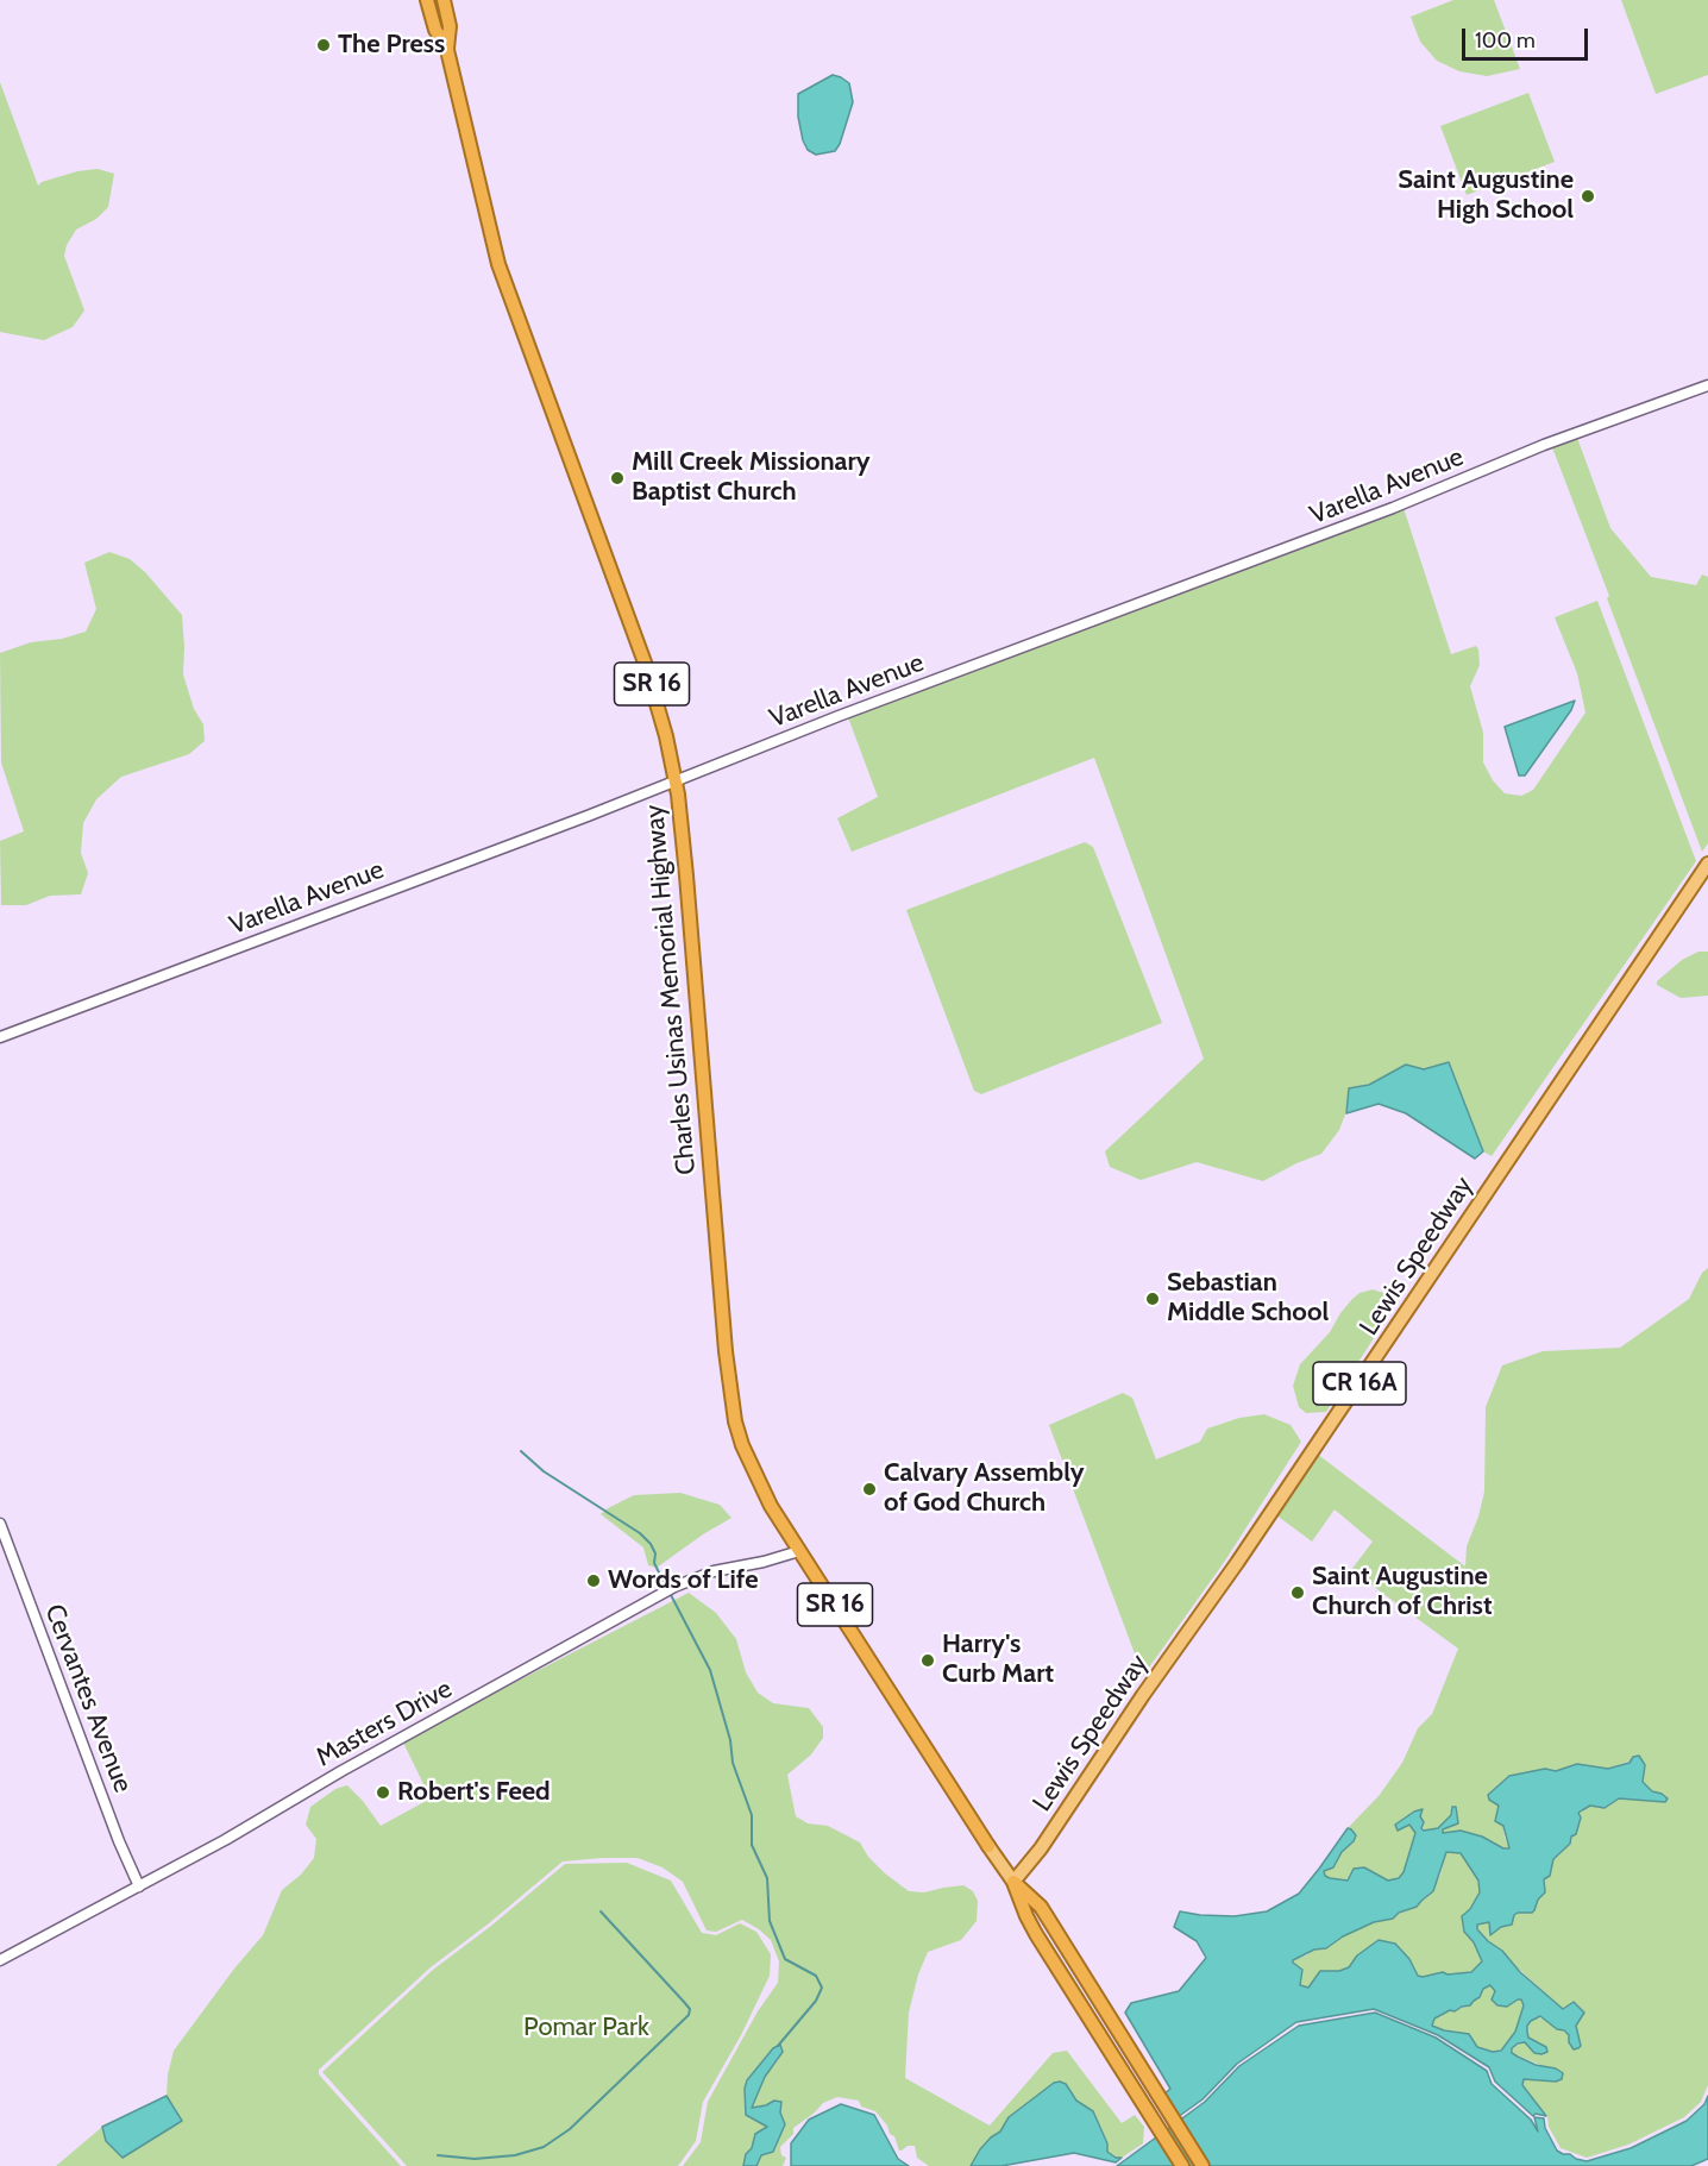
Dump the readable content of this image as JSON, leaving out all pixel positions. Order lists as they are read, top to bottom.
{
  "streets": {
    "highway": ["SR 16", "Charles Usinas Memorial Highway"],
    "main road": ["Lewis Speedway", "CR 16A"],
    "street": ["Varella Avenue", "Cervantes Avenue", "Masters Drive"]
  },
  "crossings": [
    ["Varella Avenue", "Charles Usinas Memorial Highway"],
    ["Charles Usinas Memorial Highway", "Lewis Speedway"],
    ["Charles Usinas Memorial Highway", "Masters Drive"],
    ["Cervantes Avenue", "Masters Drive"]
  ],
  "parks": ["Pomar Park"],
  "places": [
    "The Press",
    "Saint Augustine High School",
    "Mill Creek Missionary Baptist Church",
    "Sebastian Middle School",
    "Calvary Assembly of God Church",
    "Words of Life",
    "Saint Augustine Church of Christ",
    "Harry's Curb Mart",
    "Robert's Feed"
  ],
  "scale_bar": "100 m"
}
